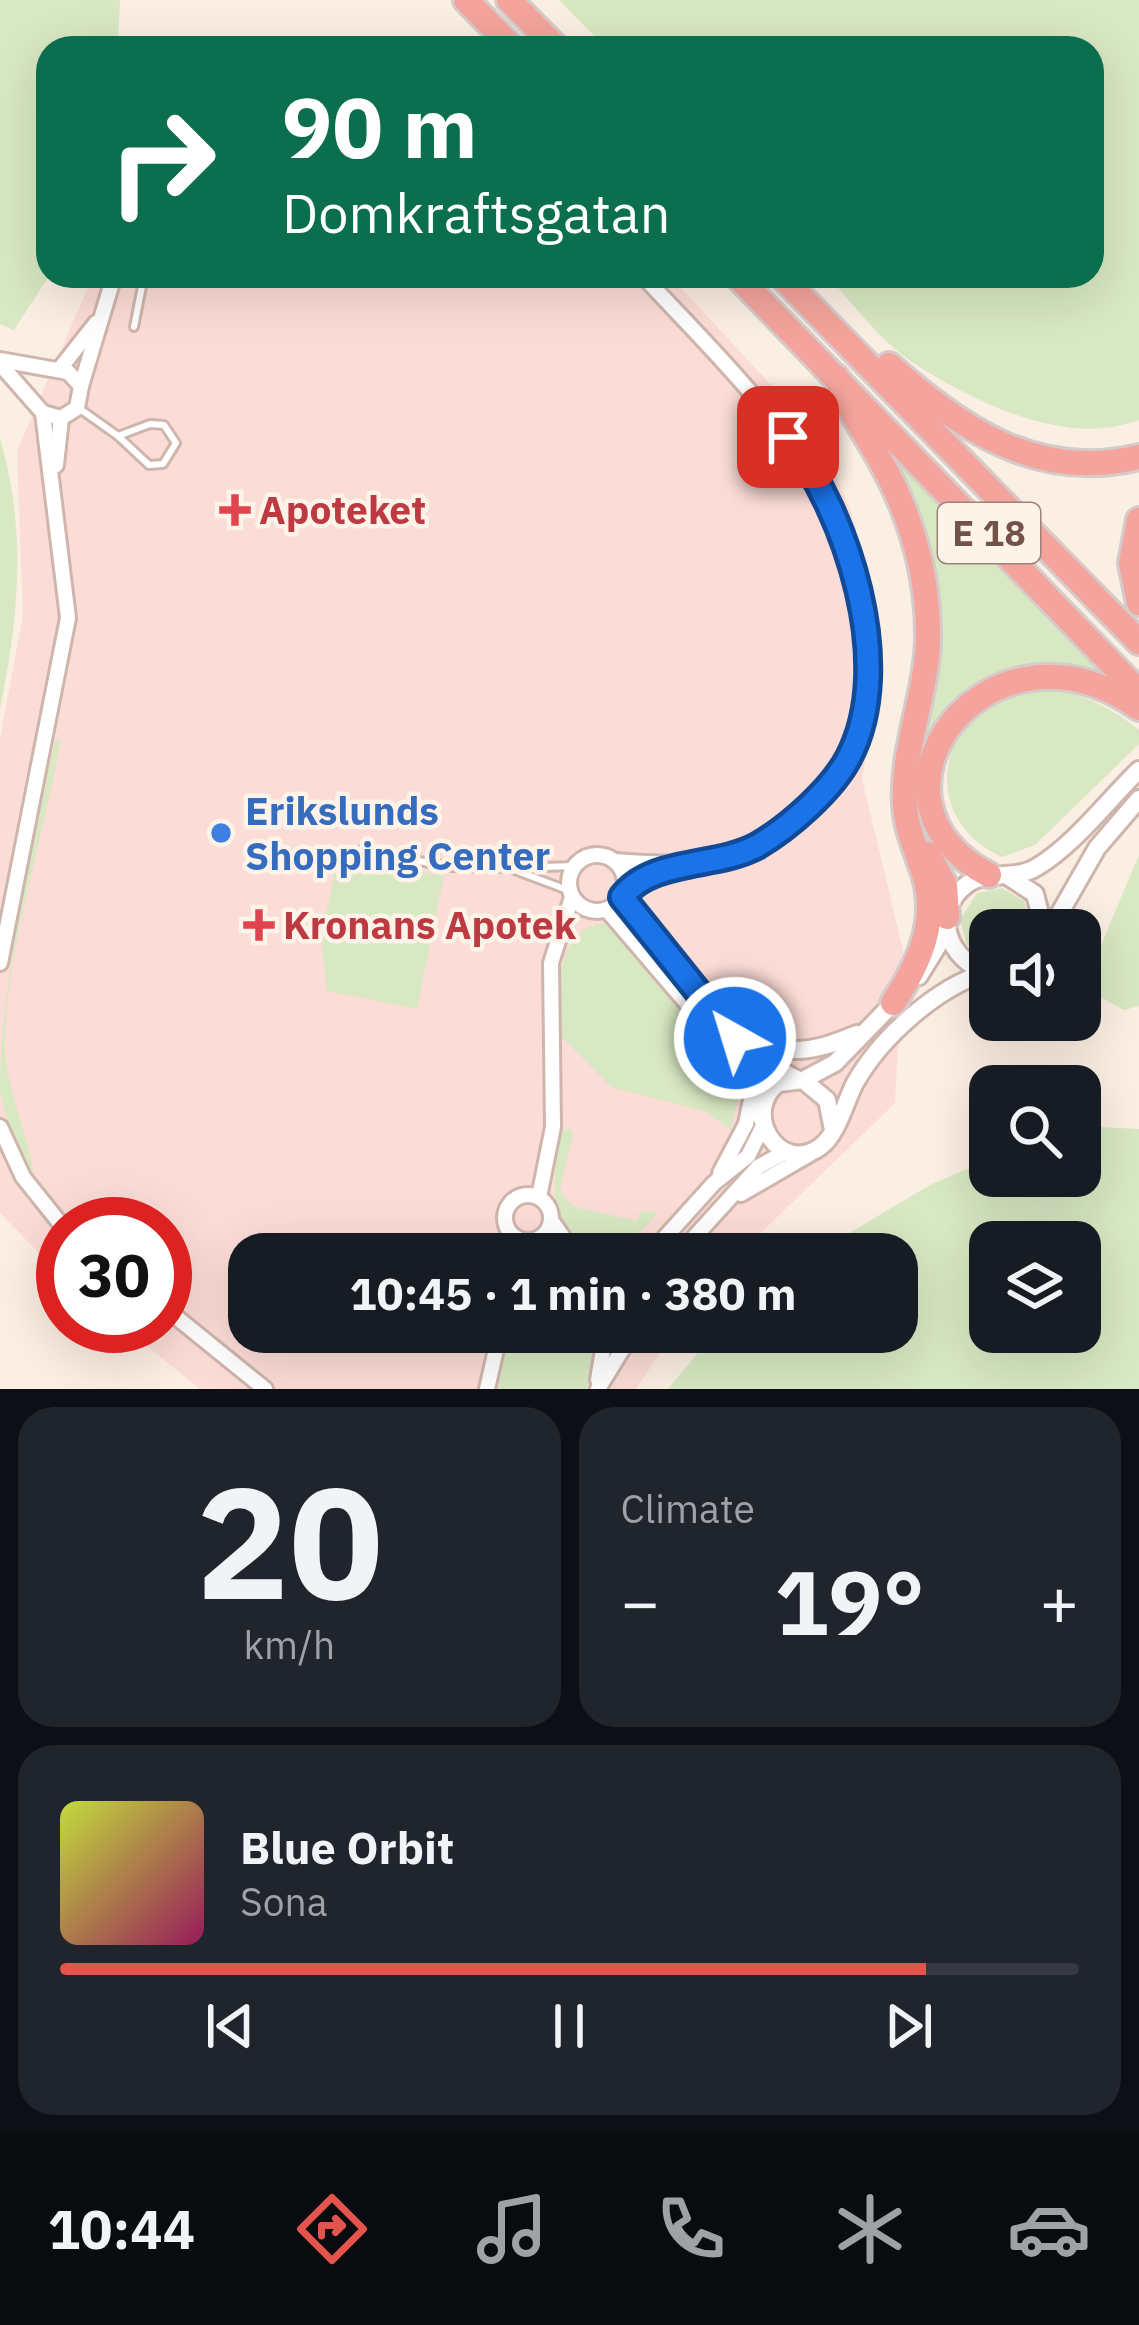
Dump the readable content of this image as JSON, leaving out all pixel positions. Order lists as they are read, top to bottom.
{
  "streets": {
    "highway": ["E 18"]
  },
  "places": {
    "health": ["Apoteket", "Kronans Apotek"],
    "other": ["Erikslunds Shopping Center"]
  },
  "page": {
    "turn": ["90 m", "Domkraftsgatan"],
    "limit": "30",
    "trip": "10:45 · 1 min · 380 m",
    "tile": [
      ["20", "km/h"],
      "Climate"
    ],
    "heat": ["−", "19°", "+"],
    "song": ["Blue Orbit", "Sona"],
    "tabs": "10:44"
  }
}
